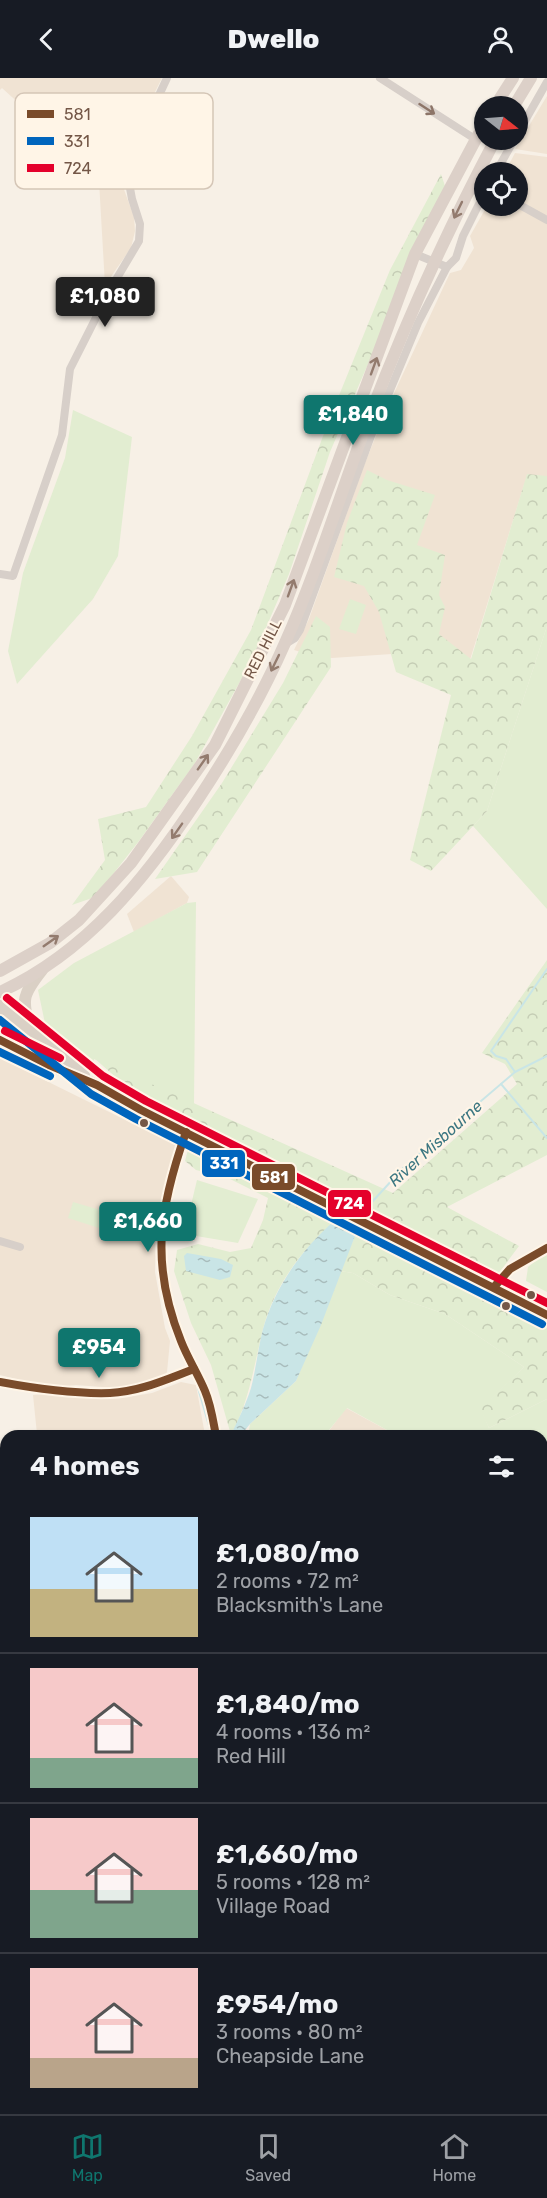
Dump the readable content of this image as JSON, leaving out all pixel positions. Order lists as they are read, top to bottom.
{
  "streets": {
    "highway": ["RED HILL"]
  },
  "water": ["River Misbourne"],
  "lines": ["transit line 724", "transit line 331", "transit line 581"],
  "legend": ["581", "331", "724"],
  "north": "right",
  "page": {
    "header": "Dwello",
    "price": [
      "£1,080",
      "£1,840",
      "£1,660",
      "£954"
    ],
    "heading": "4 homes",
    "list": [
      {
        "name": "£1,080/mo",
        "note": "2 rooms · 72 m² · Blacksmith's Lane"
      },
      {
        "name": "£1,840/mo",
        "note": "4 rooms · 136 m² · Red Hill"
      },
      {
        "name": "£1,660/mo",
        "note": "5 rooms · 128 m² · Village Road"
      },
      {
        "name": "£954/mo",
        "note": "3 rooms · 80 m² · Cheapside Lane"
      }
    ],
    "tabs": ["Map", "Saved", "Home"]
  }
}
